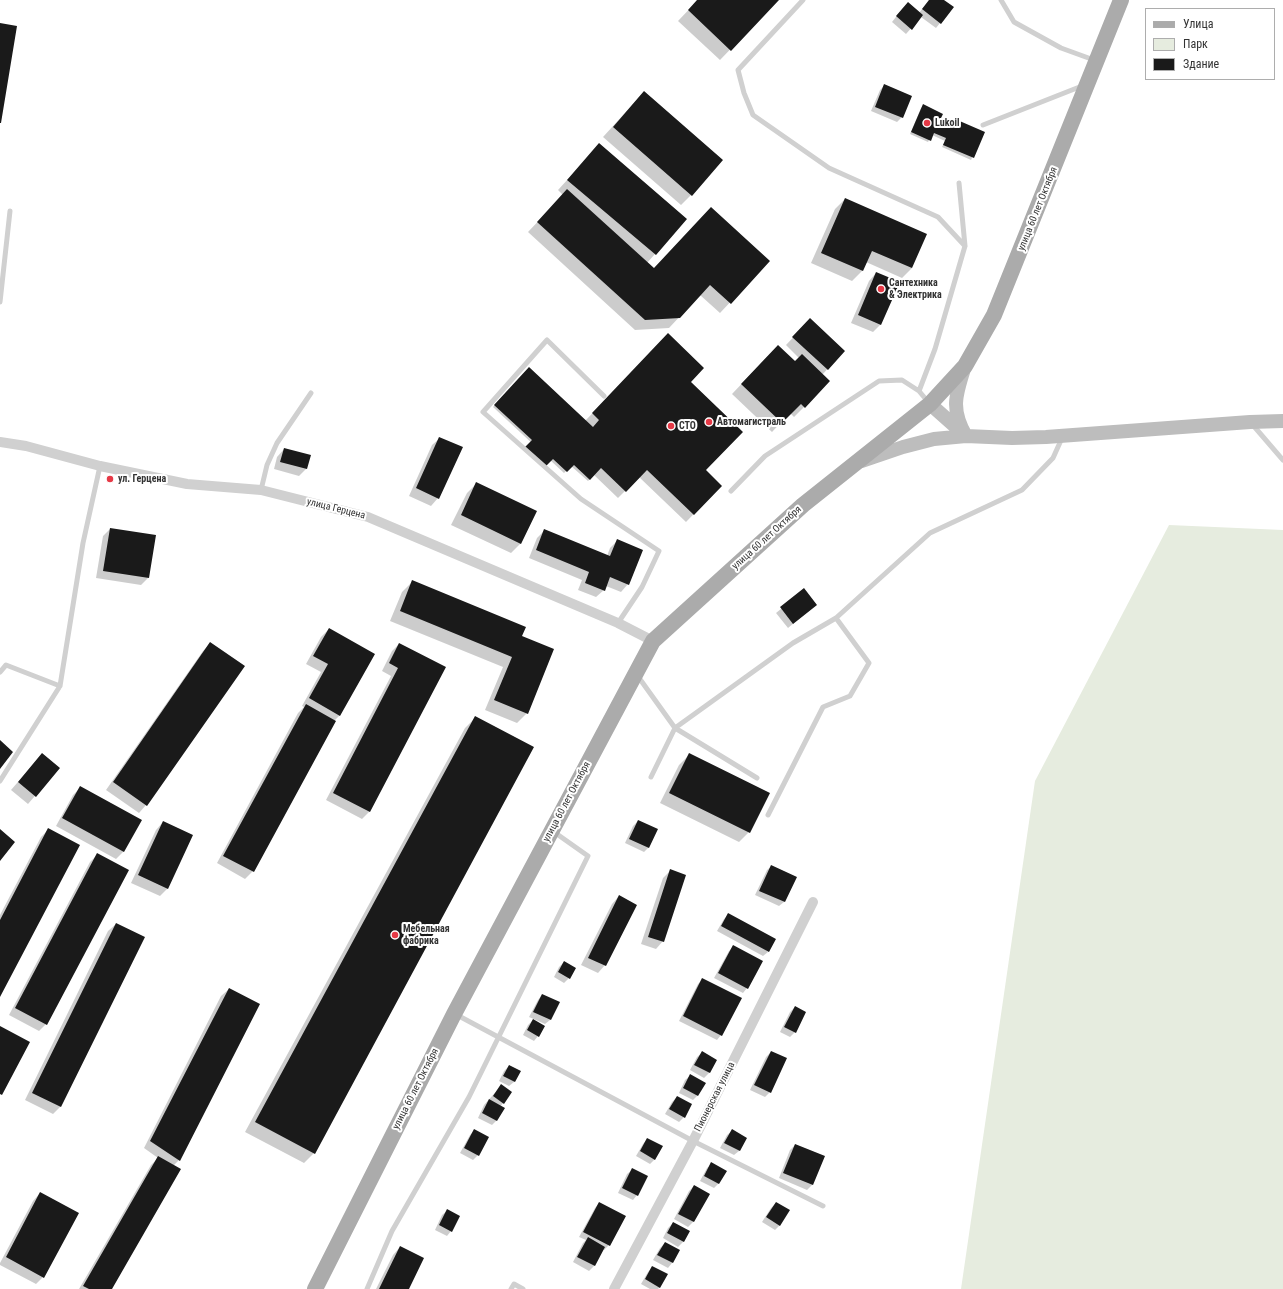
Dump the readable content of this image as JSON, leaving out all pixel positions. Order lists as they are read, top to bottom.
{
  "streets": {
    "main road": ["улица 60 лет Октября"],
    "street": ["улица Герцена", "Пионерская улица"]
  },
  "crossings": [
    ["улица 60 лет Октября", "улица Герцена"]
  ],
  "places": [
    "Lukoil",
    "Сантехника & Электрика",
    "Автомагистраль",
    "СТО",
    "ул. Герцена",
    "Мебельная фабрика"
  ],
  "legend": ["Улица", "Парк", "Здание"]
}
